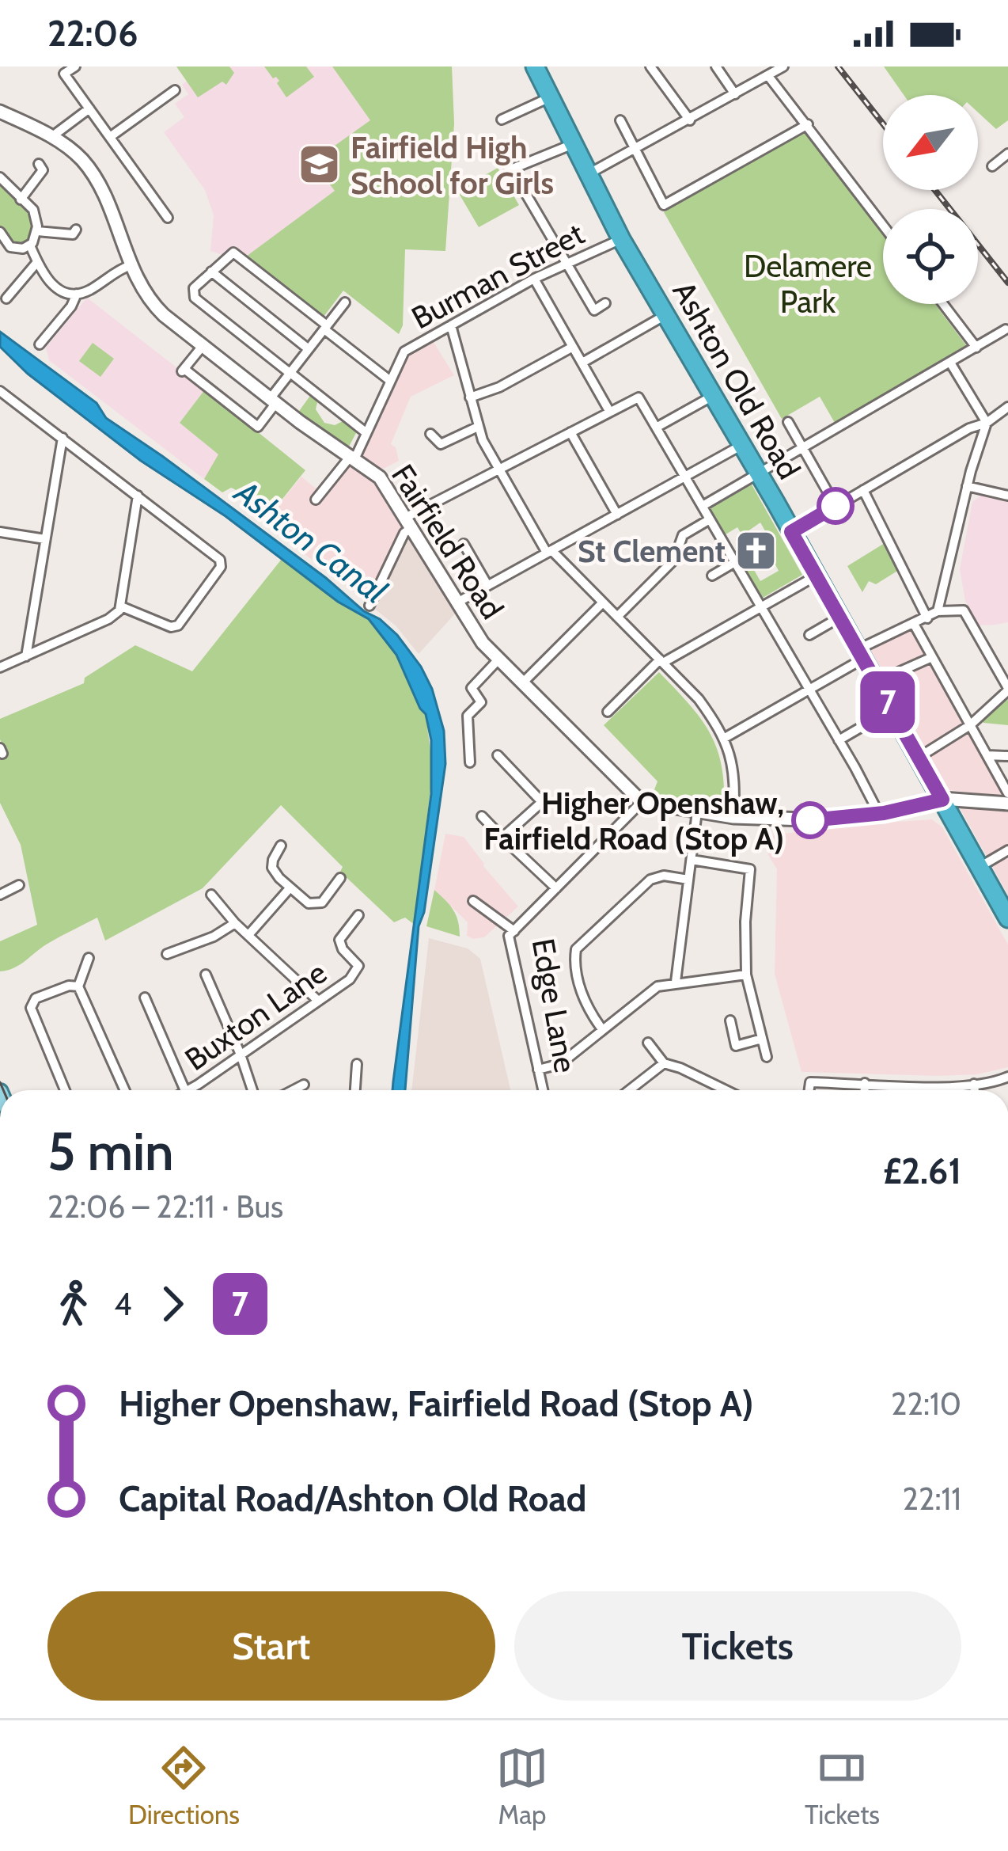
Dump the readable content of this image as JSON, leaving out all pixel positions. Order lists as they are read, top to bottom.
{
  "streets": {
    "highway": ["Ashton Old Road"],
    "street": [
      "Burman Street",
      "Fairfield Road",
      "Edge Lane",
      "Buxton Lane"
    ]
  },
  "crossings": [
    ["Burman Street", "Ashton Old Road"],
    ["Fairfield Road", "Edge Lane"]
  ],
  "water": ["Ashton Canal"],
  "parks": ["Delamere Park"],
  "places": {
    "school or university": ["Fairfield High School for Girls"],
    "church": ["St Clement"],
    "other": ["Higher Openshaw, Fairfield Road (Stop A)"]
  },
  "lines": ["bus line 7"],
  "north": "bottom left",
  "page": {
    "status": "22:06",
    "on_map": "7",
    "heading": ["5 min", "22:06 – 22:11 · Bus", "£2.61"],
    "legs": ["4", "7"],
    "list": [
      {
        "name": "Higher Openshaw, Fairfield Road (Stop A)",
        "value": "22:10"
      },
      {
        "name": "Capital Road/Ashton Old Road",
        "value": "22:11"
      }
    ],
    "buttons": ["Start", "Tickets"],
    "tabs": ["Directions", "Map", "Tickets"]
  }
}
